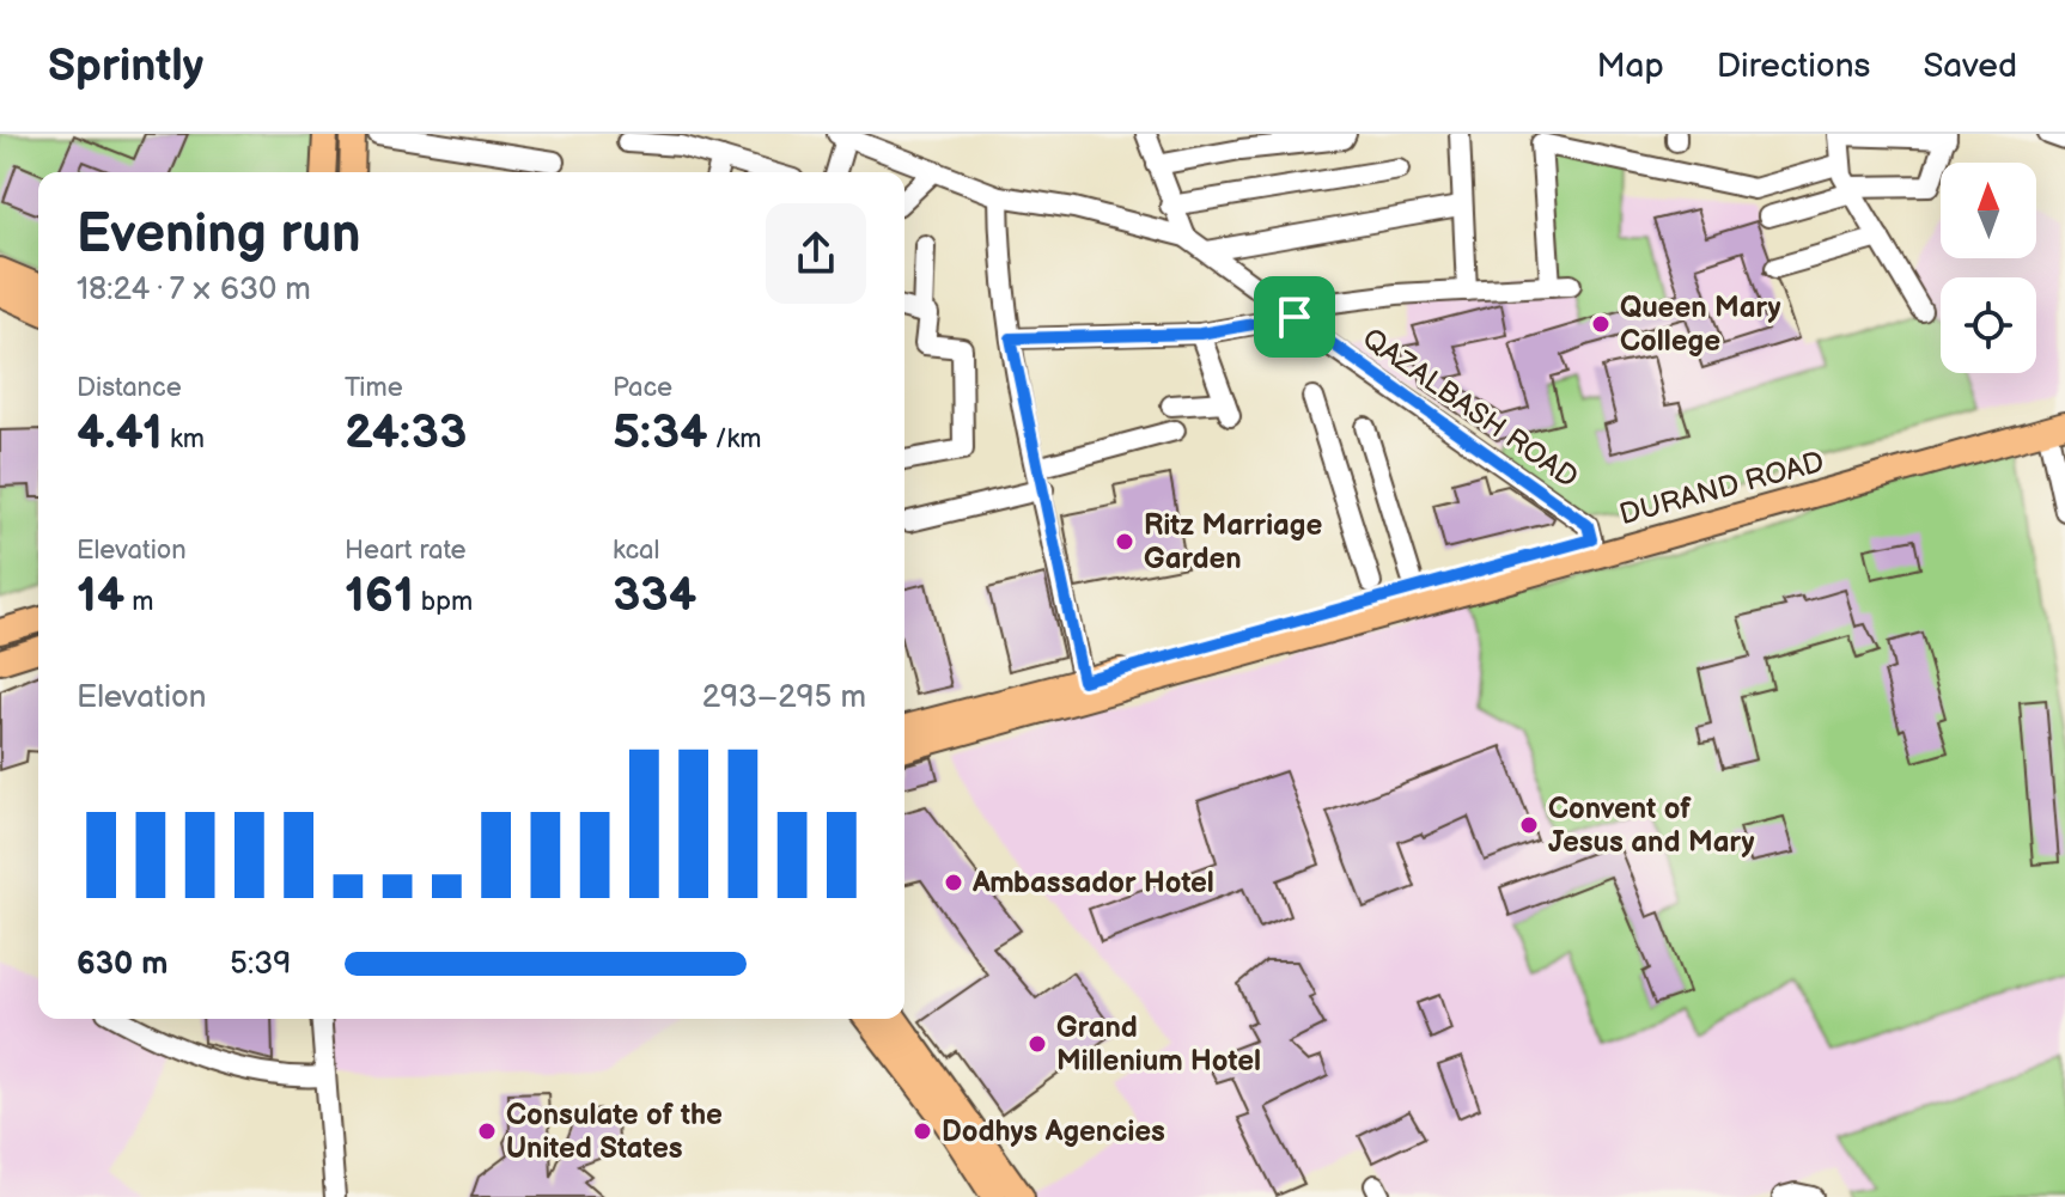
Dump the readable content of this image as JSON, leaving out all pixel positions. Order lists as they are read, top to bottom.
{
  "streets": {
    "main road": ["DURAND ROAD"],
    "street": ["QAZALBASH ROAD"]
  },
  "crossings": [
    ["QAZALBASH ROAD", "DURAND ROAD"]
  ],
  "places": [
    "Queen Mary College",
    "Ritz Marriage Garden",
    "Convent of Jesus and Mary",
    "Ambassador Hotel",
    "Grand Millenium Hotel",
    "Consulate of the United States",
    "Dodhys Agencies"
  ],
  "north": "top",
  "page": {
    "header": "Sprintly",
    "nav": ["Map", "Directions", "Saved"],
    "heading": ["Evening run", "18:24 · 7 × 630 m"],
    "stats": [
      ["Distance", "4.41 km"],
      ["Time", "24:33"],
      ["Pace", "5:34 /km"],
      ["Elevation", "14 m"],
      ["Heart rate", "161 bpm"],
      ["kcal", "334"]
    ],
    "chart": ["Elevation", "293–295 m"],
    "list": [
      {
        "name": "630 m",
        "note": "5:39"
      }
    ]
  }
}
